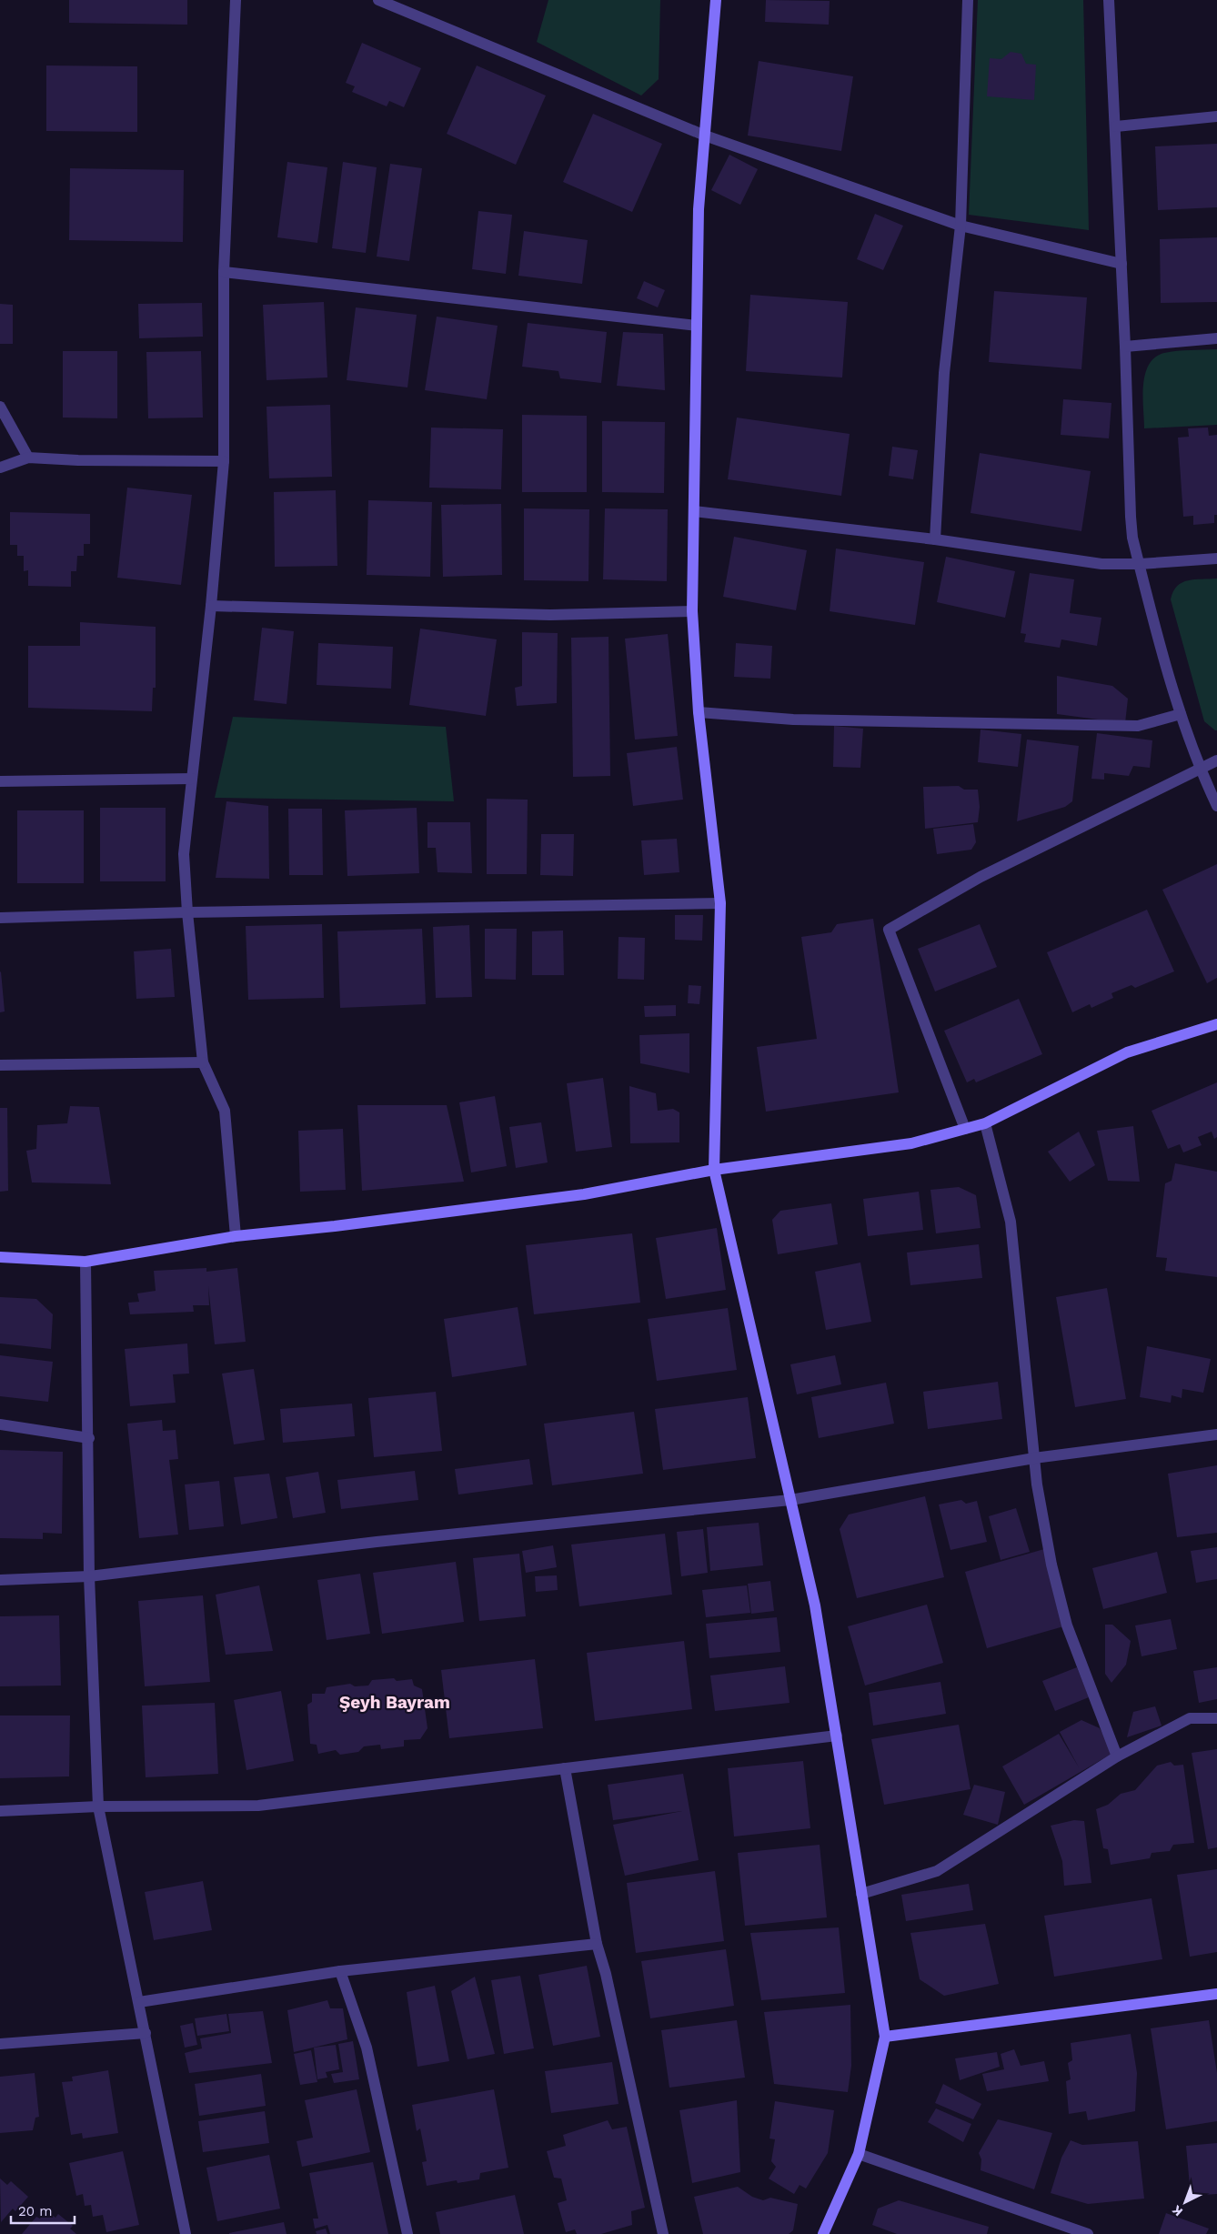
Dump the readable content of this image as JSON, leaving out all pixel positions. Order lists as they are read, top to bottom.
{
  "districts": ["Şeyh Bayram"],
  "scale_bar": "20 m",
  "north": "bottom left"
}
